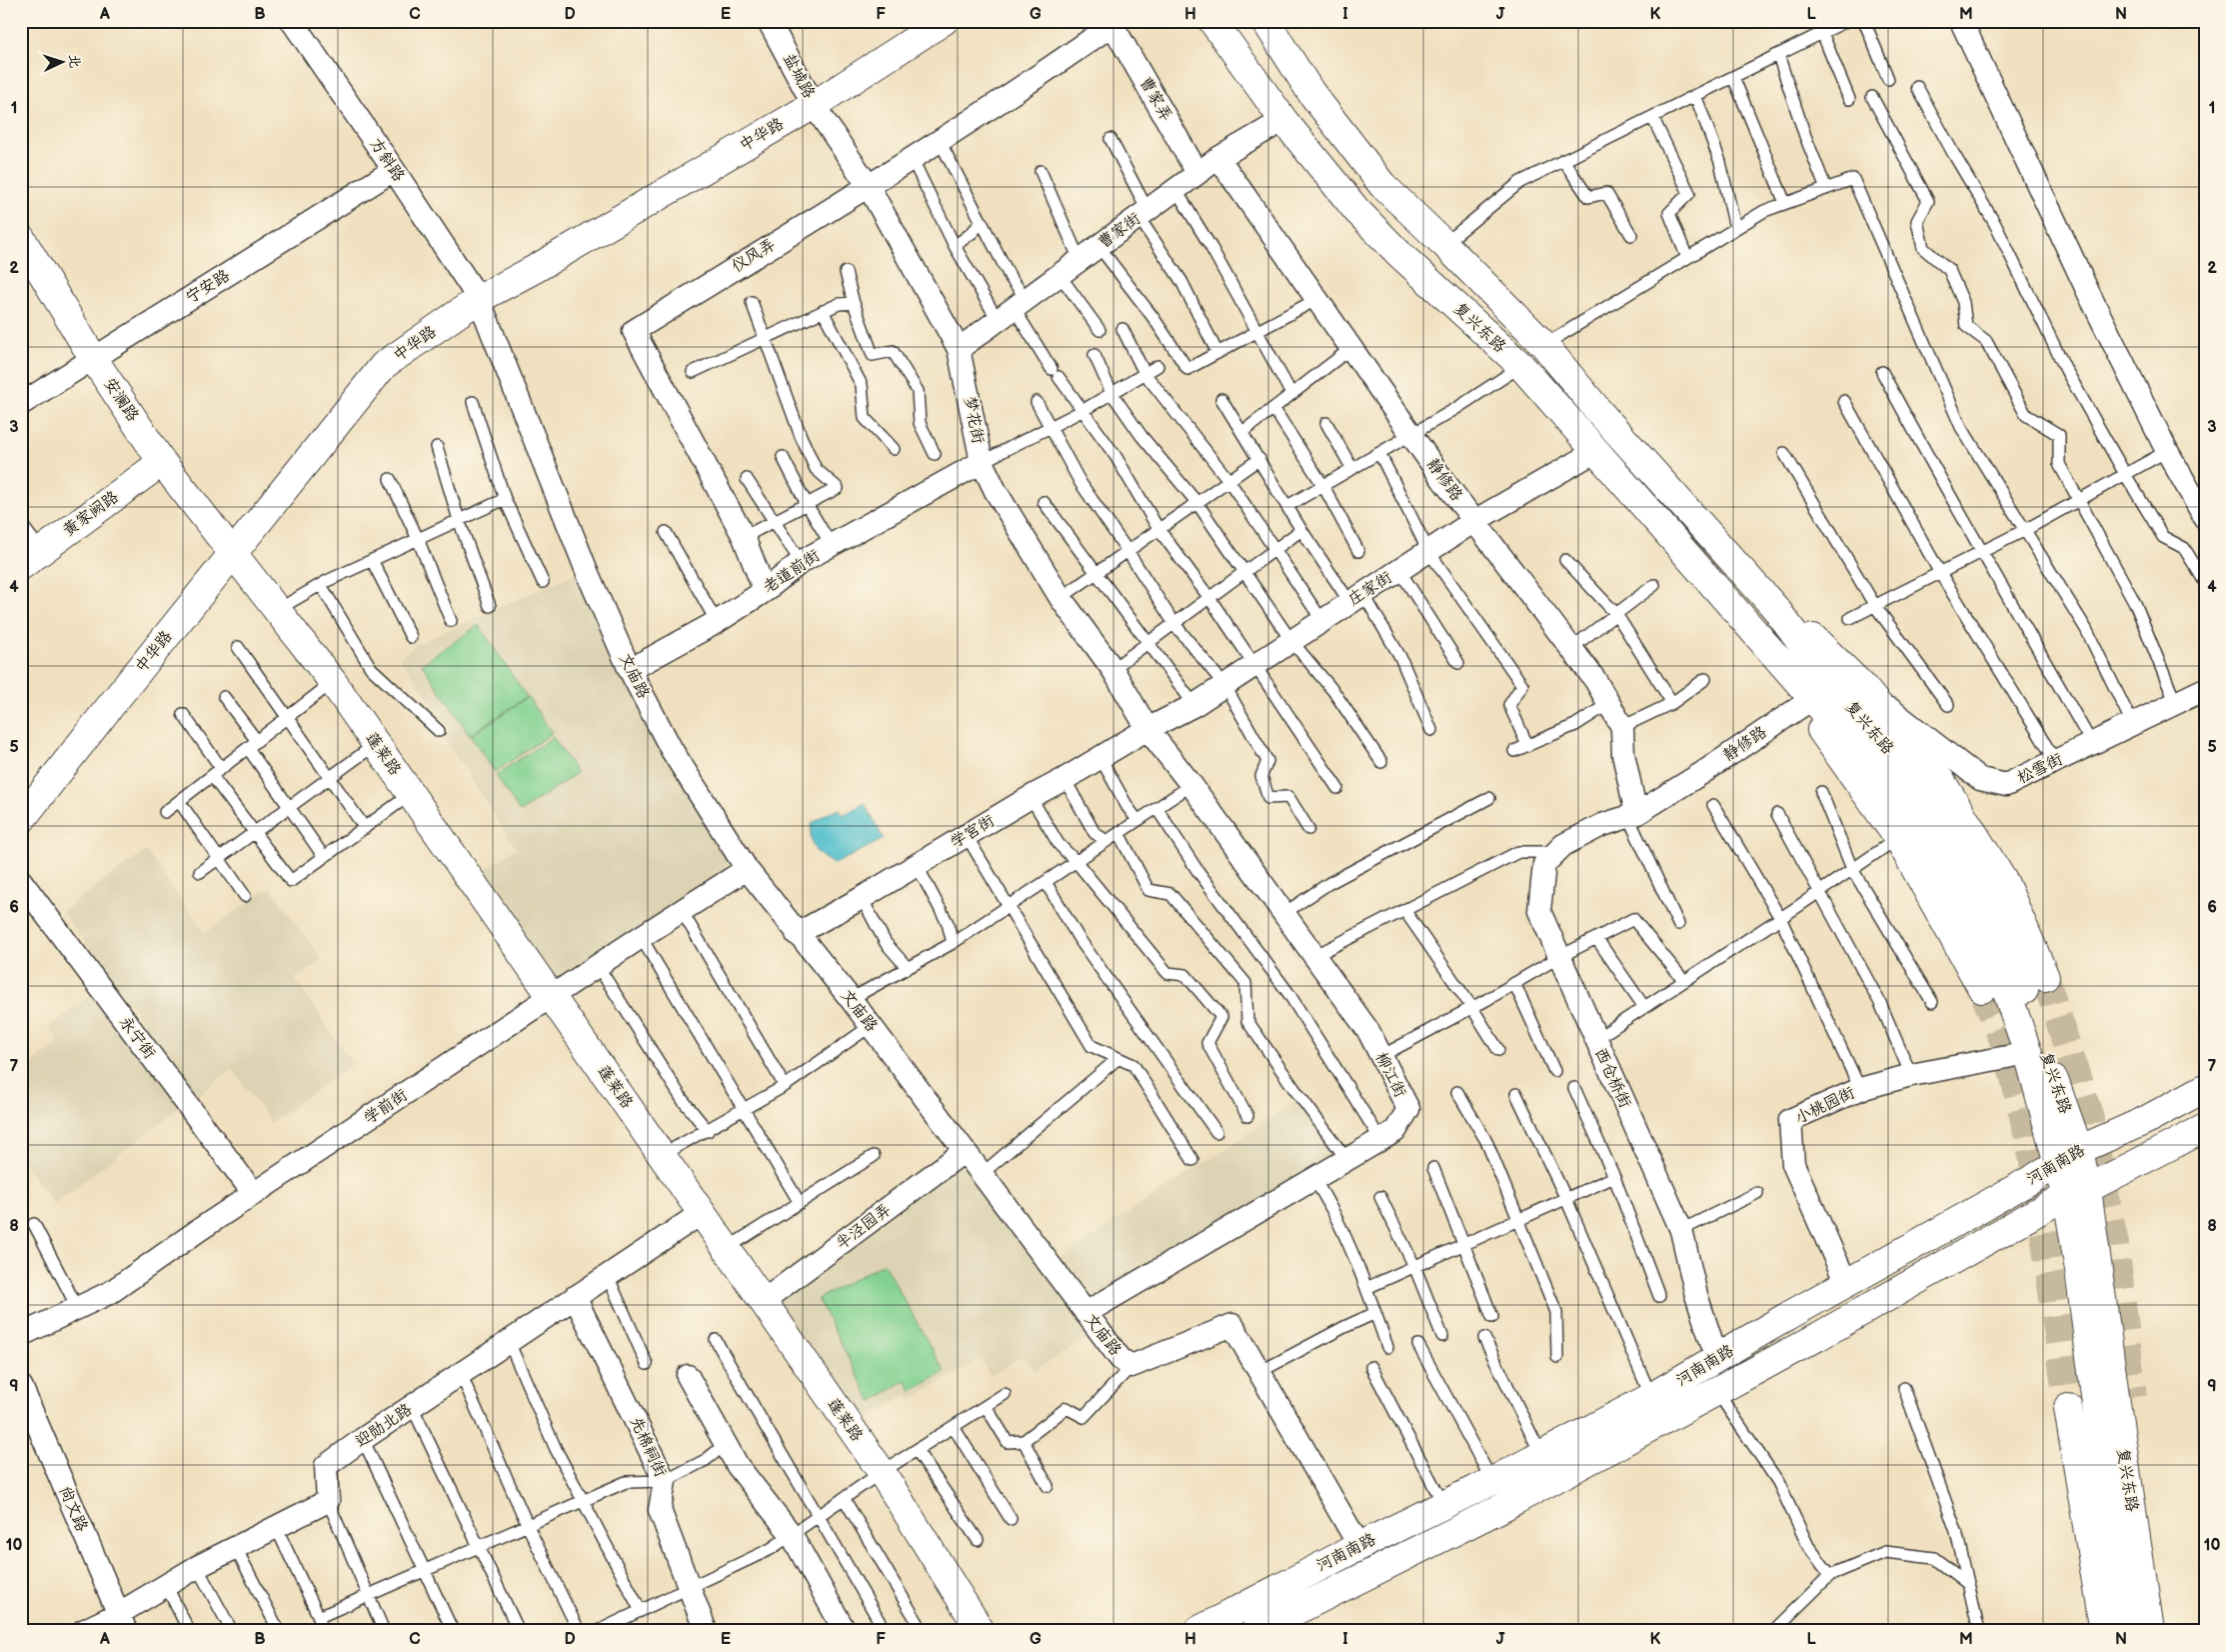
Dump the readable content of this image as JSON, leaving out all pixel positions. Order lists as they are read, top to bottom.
{
  "streets": {
    "main road": [
      "中华路",
      "复兴东路",
      "安澜路",
      "黄家阙路",
      "蓬莱路",
      "河南南路"
    ],
    "street": [
      "盐城路",
      "曹家弄",
      "方斜路",
      "曹家街",
      "仪风弄",
      "宁安路",
      "梦花街",
      "静修路",
      "老道前街",
      "庄家街",
      "文庙路",
      "松雪街",
      "学宫街",
      "永宁街",
      "柳江街",
      "西仓桥街",
      "小桃园街",
      "学前街",
      "半泾园弄",
      "迎勋北路",
      "先棉祠街",
      "尚文路"
    ]
  },
  "crossings": [
    ["盐城路", "中华路"],
    ["盐城路", "梦花街"],
    ["曹家弄", "曹家街"],
    ["曹家弄", "仪风弄"],
    ["中华路", "方斜路"],
    ["中华路", "安澜路"],
    ["中华路", "梦花街"],
    ["中华路", "文庙路"],
    ["中华路", "蓬莱路"],
    ["方斜路", "宁安路"],
    ["方斜路", "文庙路"],
    ["曹家街", "复兴东路"],
    ["曹家街", "梦花街"],
    ["曹家街", "静修路"],
    ["仪风弄", "梦花街"],
    ["仪风弄", "老道前街"],
    ["宁安路", "安澜路"],
    ["复兴东路", "静修路"],
    ["复兴东路", "庄家街"],
    ["复兴东路", "松雪街"],
    ["复兴东路", "小桃园街"],
    ["复兴东路", "河南南路"],
    ["安澜路", "黄家阙路"],
    ["安澜路", "蓬莱路"],
    ["梦花街", "老道前街"],
    ["梦花街", "庄家街"],
    ["梦花街", "学宫街"],
    ["梦花街", "柳江街"],
    ["静修路", "庄家街"],
    ["静修路", "西仓桥街"],
    ["老道前街", "文庙路"],
    ["庄家街", "学宫街"],
    ["庄家街", "柳江街"],
    ["文庙路", "学宫街"],
    ["文庙路", "柳江街"],
    ["文庙路", "学前街"],
    ["文庙路", "河南南路"],
    ["文庙路", "半泾园弄"],
    ["蓬莱路", "学前街"],
    ["蓬莱路", "半泾园弄"],
    ["蓬莱路", "迎勋北路"],
    ["学宫街", "柳江街"],
    ["永宁街", "学前街"],
    ["西仓桥街", "河南南路"],
    ["小桃园街", "河南南路"],
    ["迎勋北路", "先棉祠街"]
  ],
  "north": "right",
  "grid": {
    "columns": [
      "A",
      "B",
      "C",
      "D",
      "E",
      "F",
      "G",
      "H",
      "I",
      "J",
      "K",
      "L",
      "M",
      "N"
    ],
    "rows": [
      "1",
      "2",
      "3",
      "4",
      "5",
      "6",
      "7",
      "8",
      "9",
      "10"
    ]
  }
}
